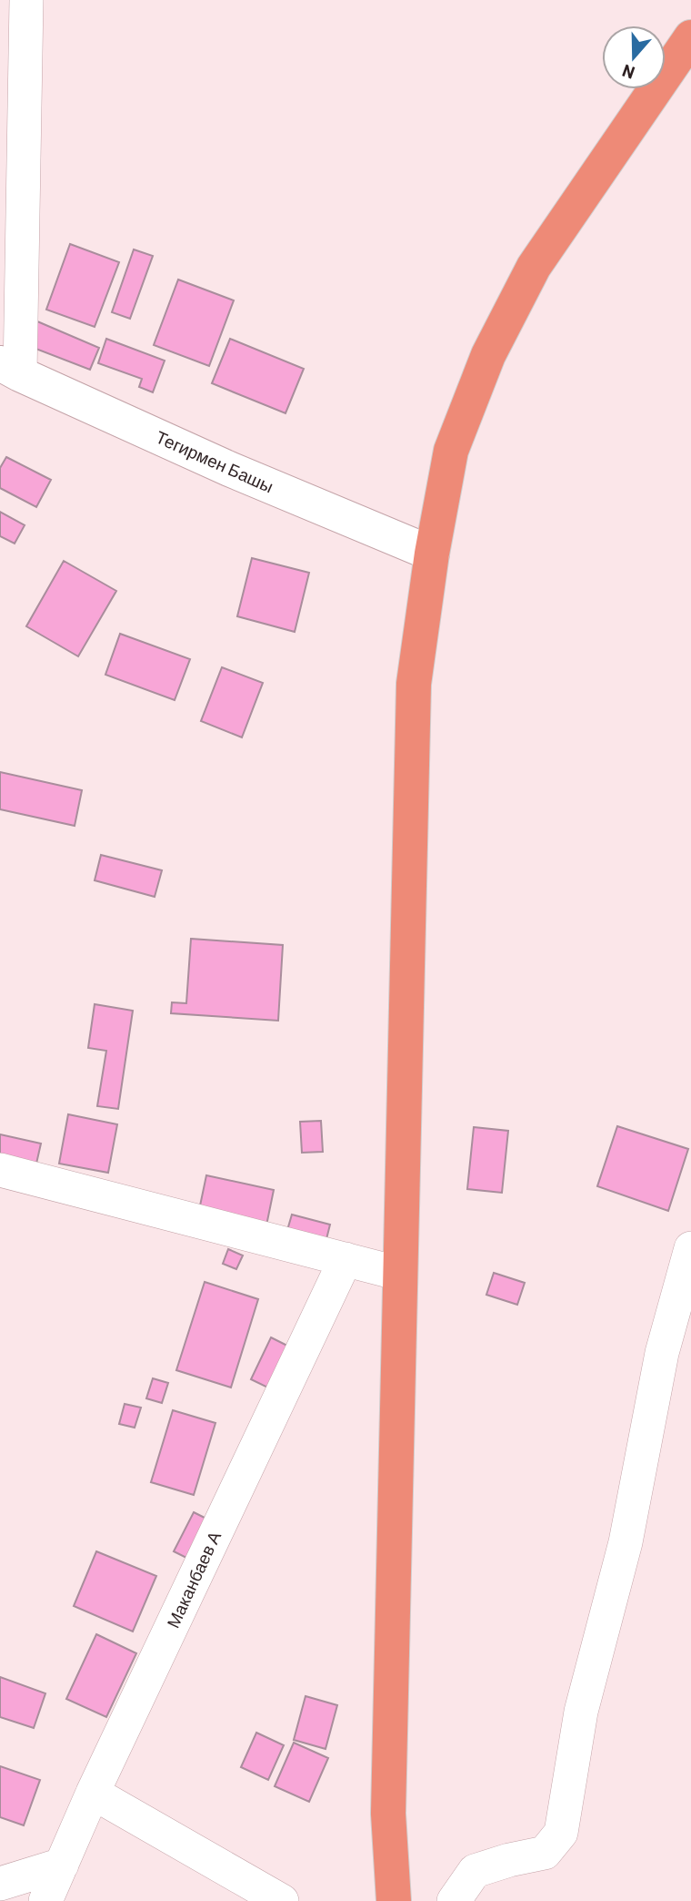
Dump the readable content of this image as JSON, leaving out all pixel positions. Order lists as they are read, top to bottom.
{
  "streets": {
    "street": ["Тегирмен Башы", "Маканбаев А"]
  },
  "north": "bottom"
}
